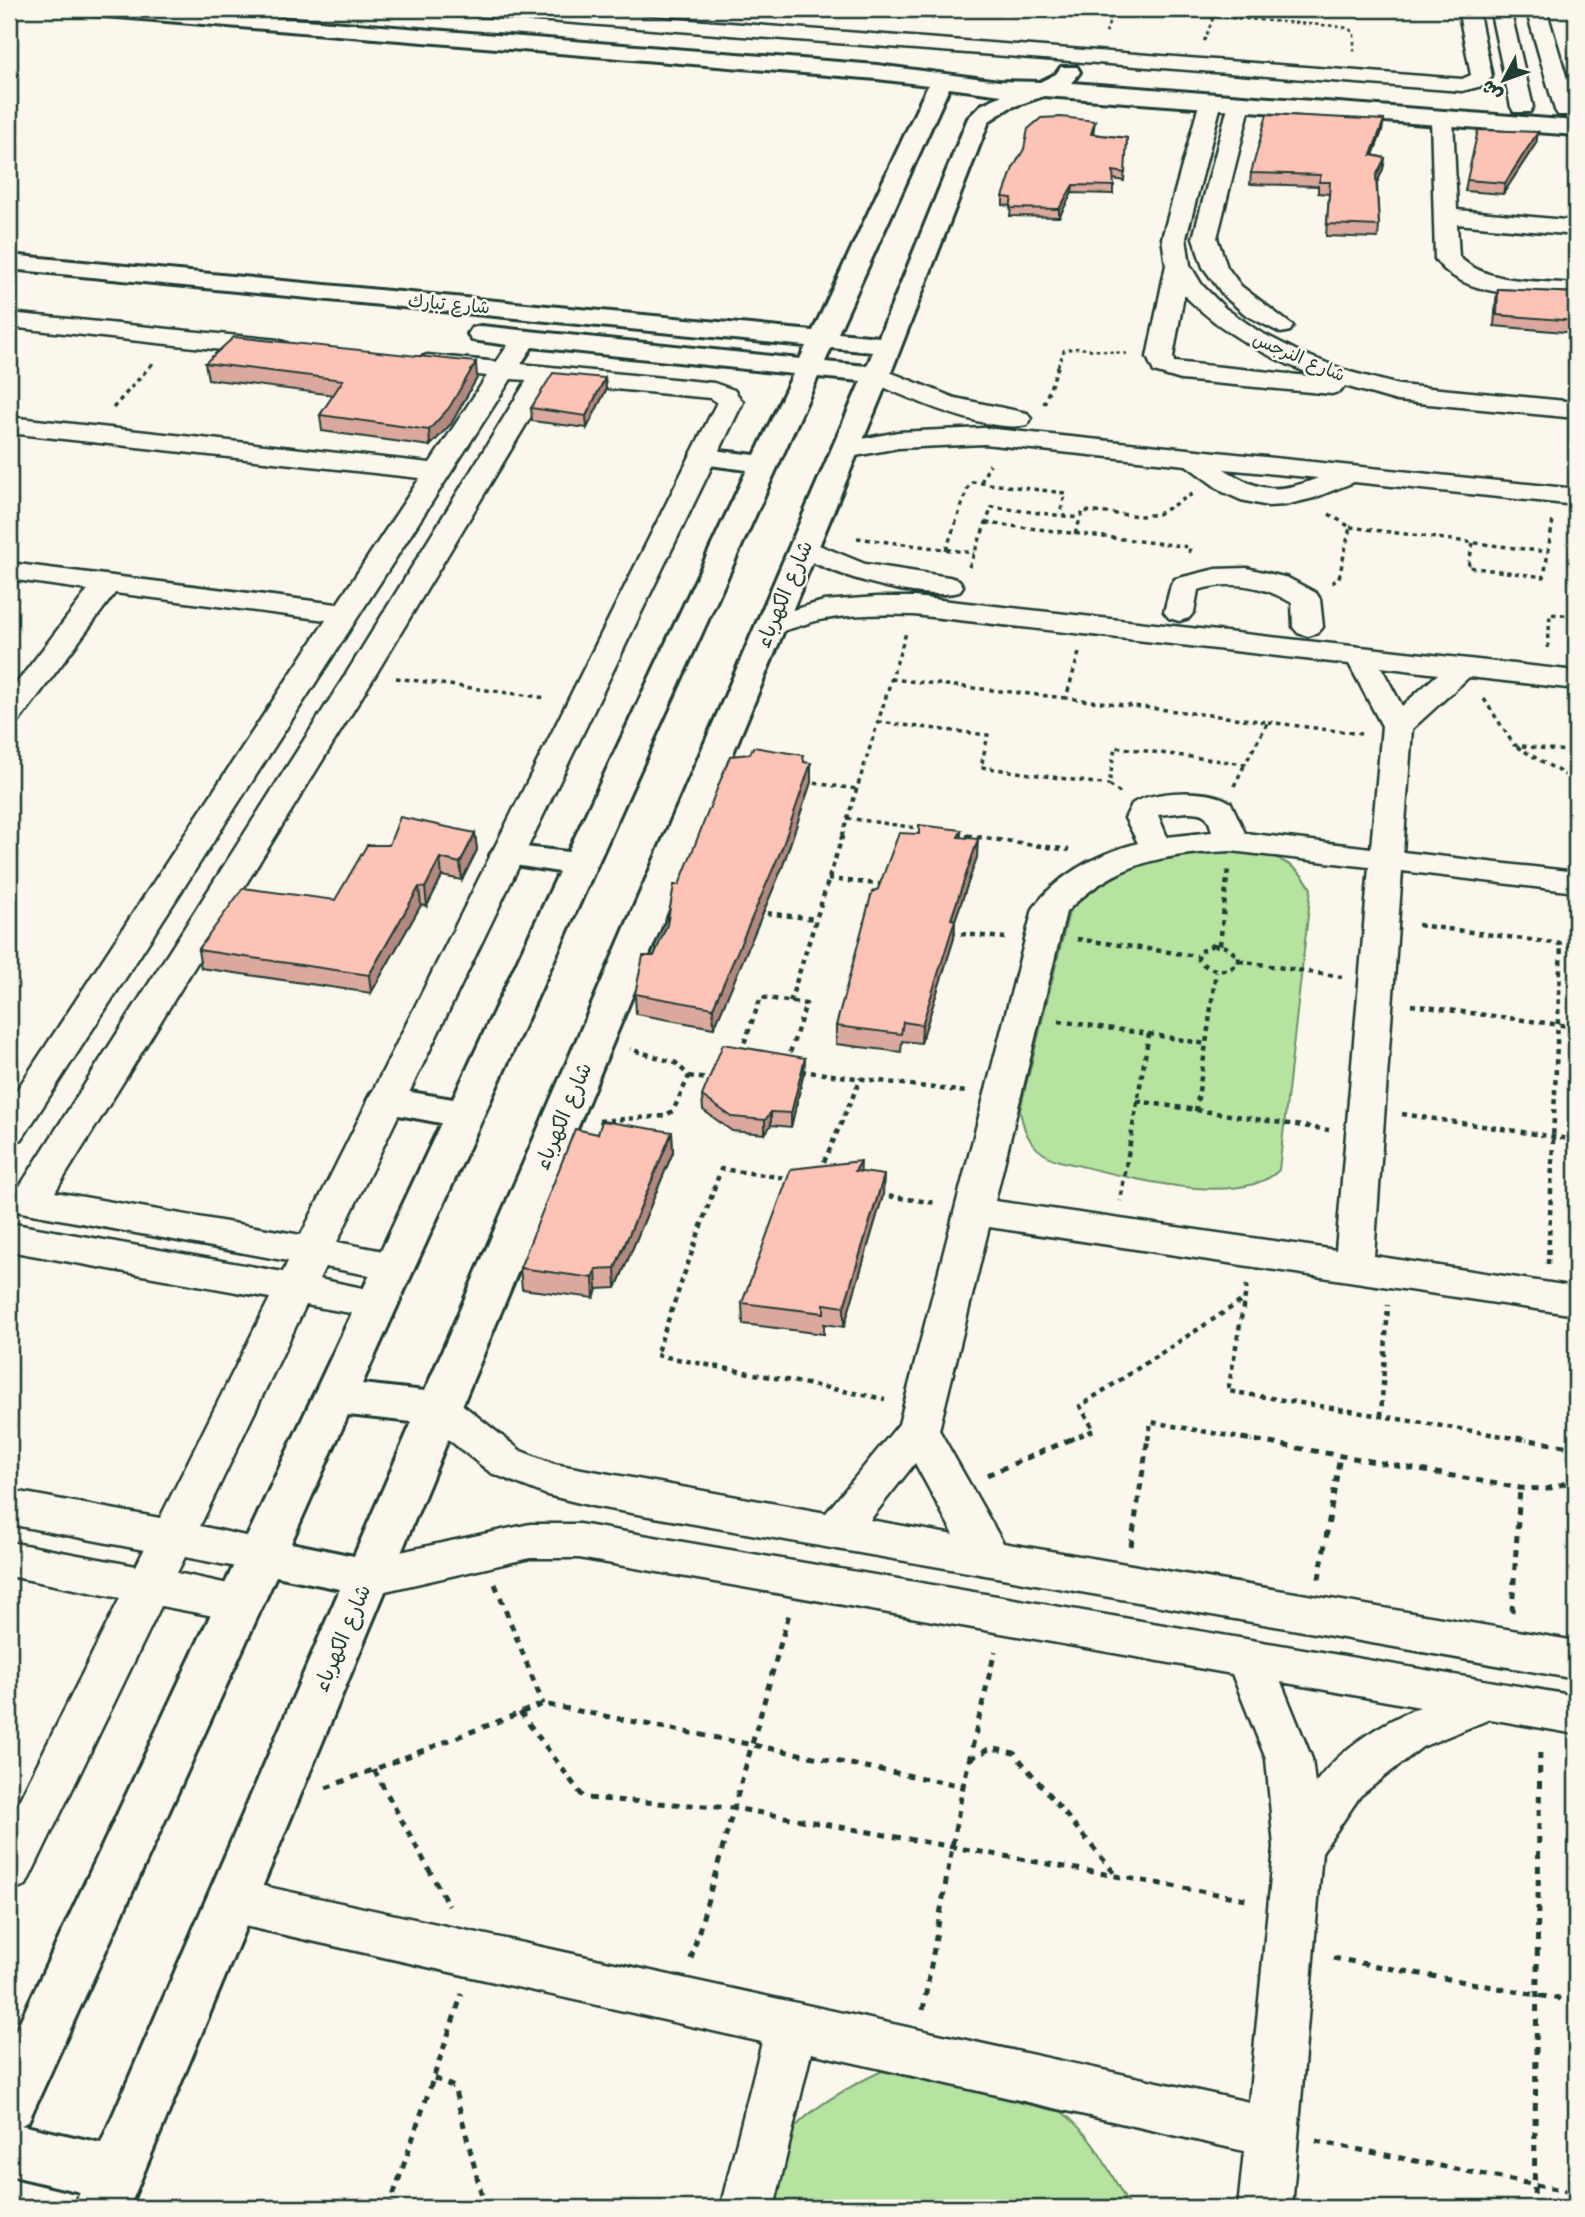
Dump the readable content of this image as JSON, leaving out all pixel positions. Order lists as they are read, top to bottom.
{
  "streets": {
    "street": ["شارع تبارك", "شارع النرجس", "شارع الكهرباء"]
  },
  "crossings": [
    ["شارع تبارك", "شارع الكهرباء"]
  ],
  "north": "bottom left"
}
